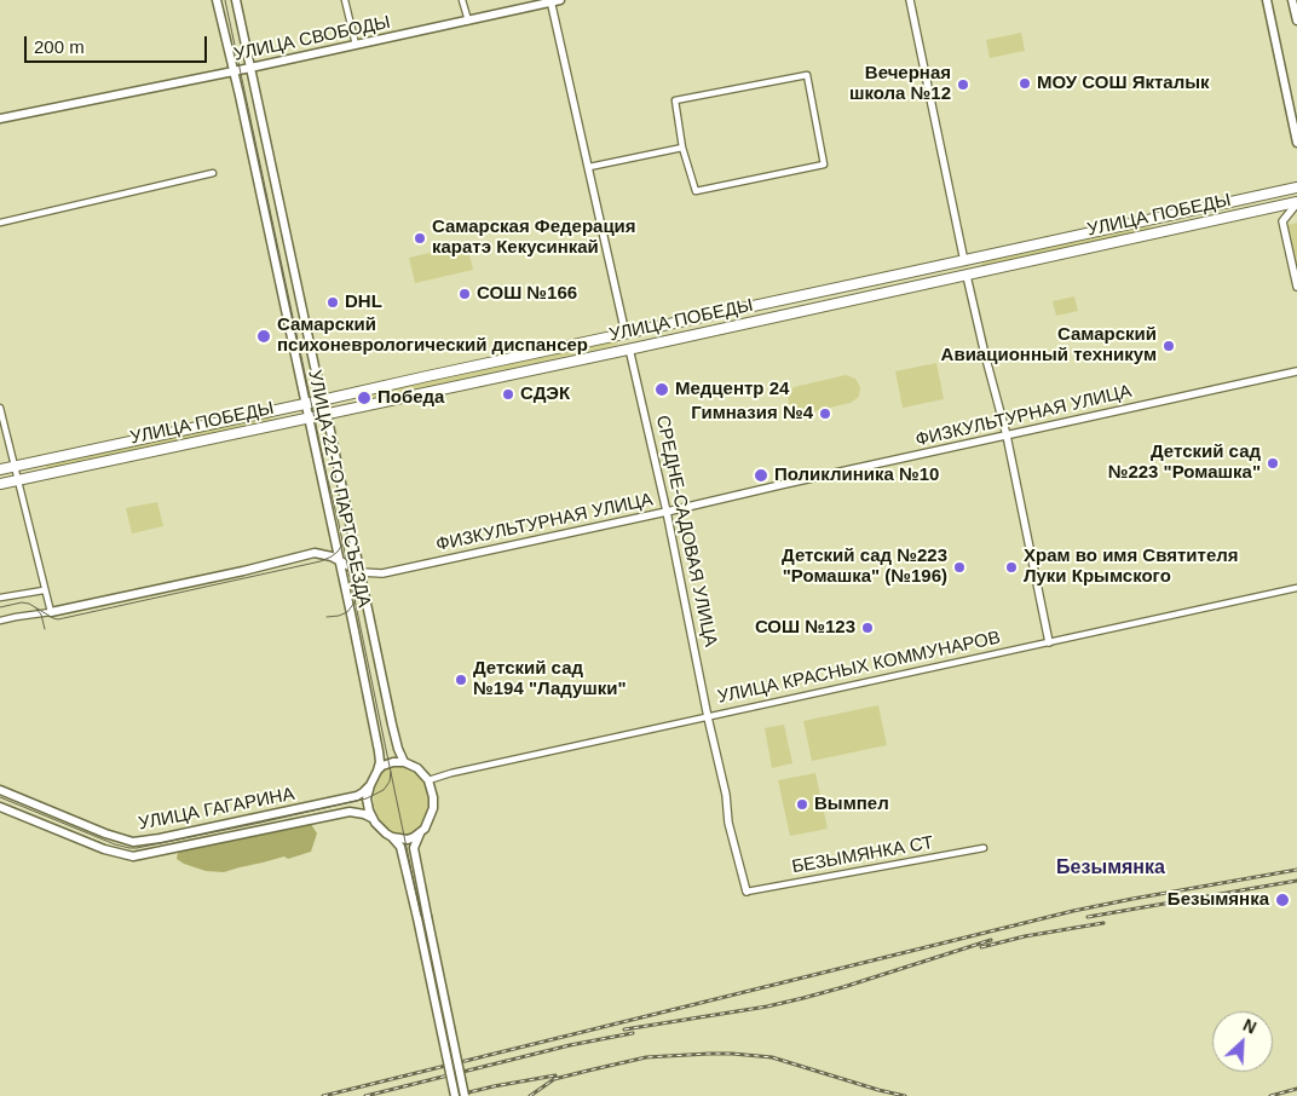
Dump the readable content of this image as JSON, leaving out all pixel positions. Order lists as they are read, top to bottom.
{
  "streets": {
    "main road": [
      "УЛИЦА СВОБОДЫ",
      "УЛИЦА ПОБЕДЫ",
      "УЛИЦА 22-ГО ПАРТСЪЕЗДА",
      "СРЕДНЕ-САДОВАЯ УЛИЦА",
      "УЛИЦА ГАГАРИНА"
    ],
    "street": ["ФИЗКУЛЬТУРНАЯ УЛИЦА", "УЛИЦА КРАСНЫХ КОММУНАРОВ", "БЕЗЫМЯНКА СТ"]
  },
  "crossings": [
    ["УЛИЦА СВОБОДЫ", "УЛИЦА 22-ГО ПАРТСЪЕЗДА"],
    ["УЛИЦА СВОБОДЫ", "СРЕДНЕ-САДОВАЯ УЛИЦА"],
    ["УЛИЦА ПОБЕДЫ", "УЛИЦА 22-ГО ПАРТСЪЕЗДА"],
    ["УЛИЦА ПОБЕДЫ", "СРЕДНЕ-САДОВАЯ УЛИЦА"],
    ["ФИЗКУЛЬТУРНАЯ УЛИЦА", "УЛИЦА 22-ГО ПАРТСЪЕЗДА"],
    ["ФИЗКУЛЬТУРНАЯ УЛИЦА", "СРЕДНЕ-САДОВАЯ УЛИЦА"],
    ["УЛИЦА 22-ГО ПАРТСЪЕЗДА", "УЛИЦА КРАСНЫХ КОММУНАРОВ"],
    ["УЛИЦА 22-ГО ПАРТСЪЕЗДА", "УЛИЦА ГАГАРИНА"],
    ["СРЕДНЕ-САДОВАЯ УЛИЦА", "УЛИЦА КРАСНЫХ КОММУНАРОВ"],
    ["СРЕДНЕ-САДОВАЯ УЛИЦА", "БЕЗЫМЯНКА СТ"],
    ["УЛИЦА КРАСНЫХ КОММУНАРОВ", "УЛИЦА ГАГАРИНА"]
  ],
  "districts": ["Безымянка"],
  "places": [
    "МОУ СОШ Якталык",
    "Вечерная школа №12",
    "Самарская Федерация каратэ Кекусинкай",
    "СОШ №166",
    "DHL",
    "Самарский психоневрологический диспансер",
    "Самарский Авиационный техникум",
    "Медцентр 24",
    "СДЭК",
    "Победа",
    "Гимназия №4",
    "Детский сад №223 \"Ромашка\"",
    "Поликлиника №10",
    "Детский сад №223 \"Ромашка\" (№196)",
    "Храм во имя Святителя Луки Крымского",
    "СОШ №123",
    "Детский сад №194 \"Ладушки\"",
    "Вымпел",
    "Безымянка"
  ],
  "scale_bar": "200 m",
  "north": "top right"
}
